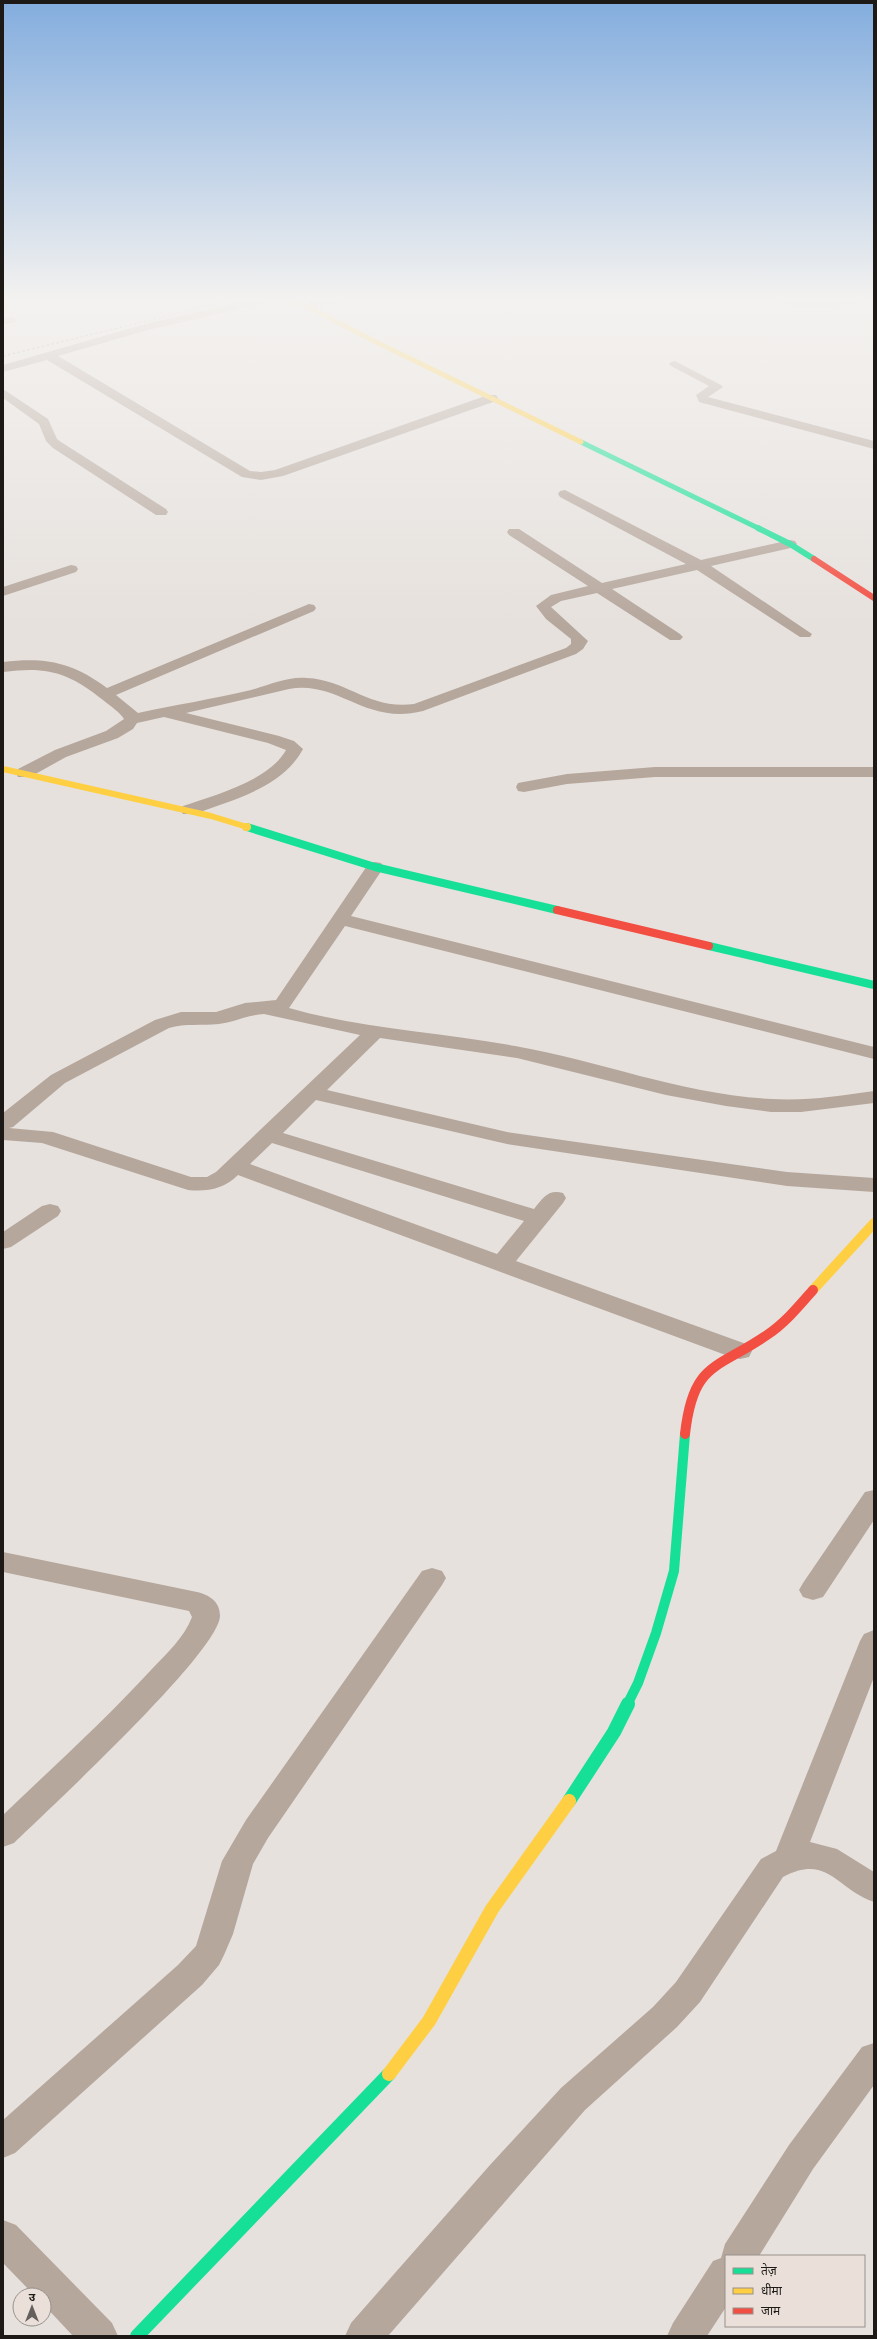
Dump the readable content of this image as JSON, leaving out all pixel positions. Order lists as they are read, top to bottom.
{
  "legend": ["तेज़", "धीमा", "जाम"],
  "north": "top"
}
